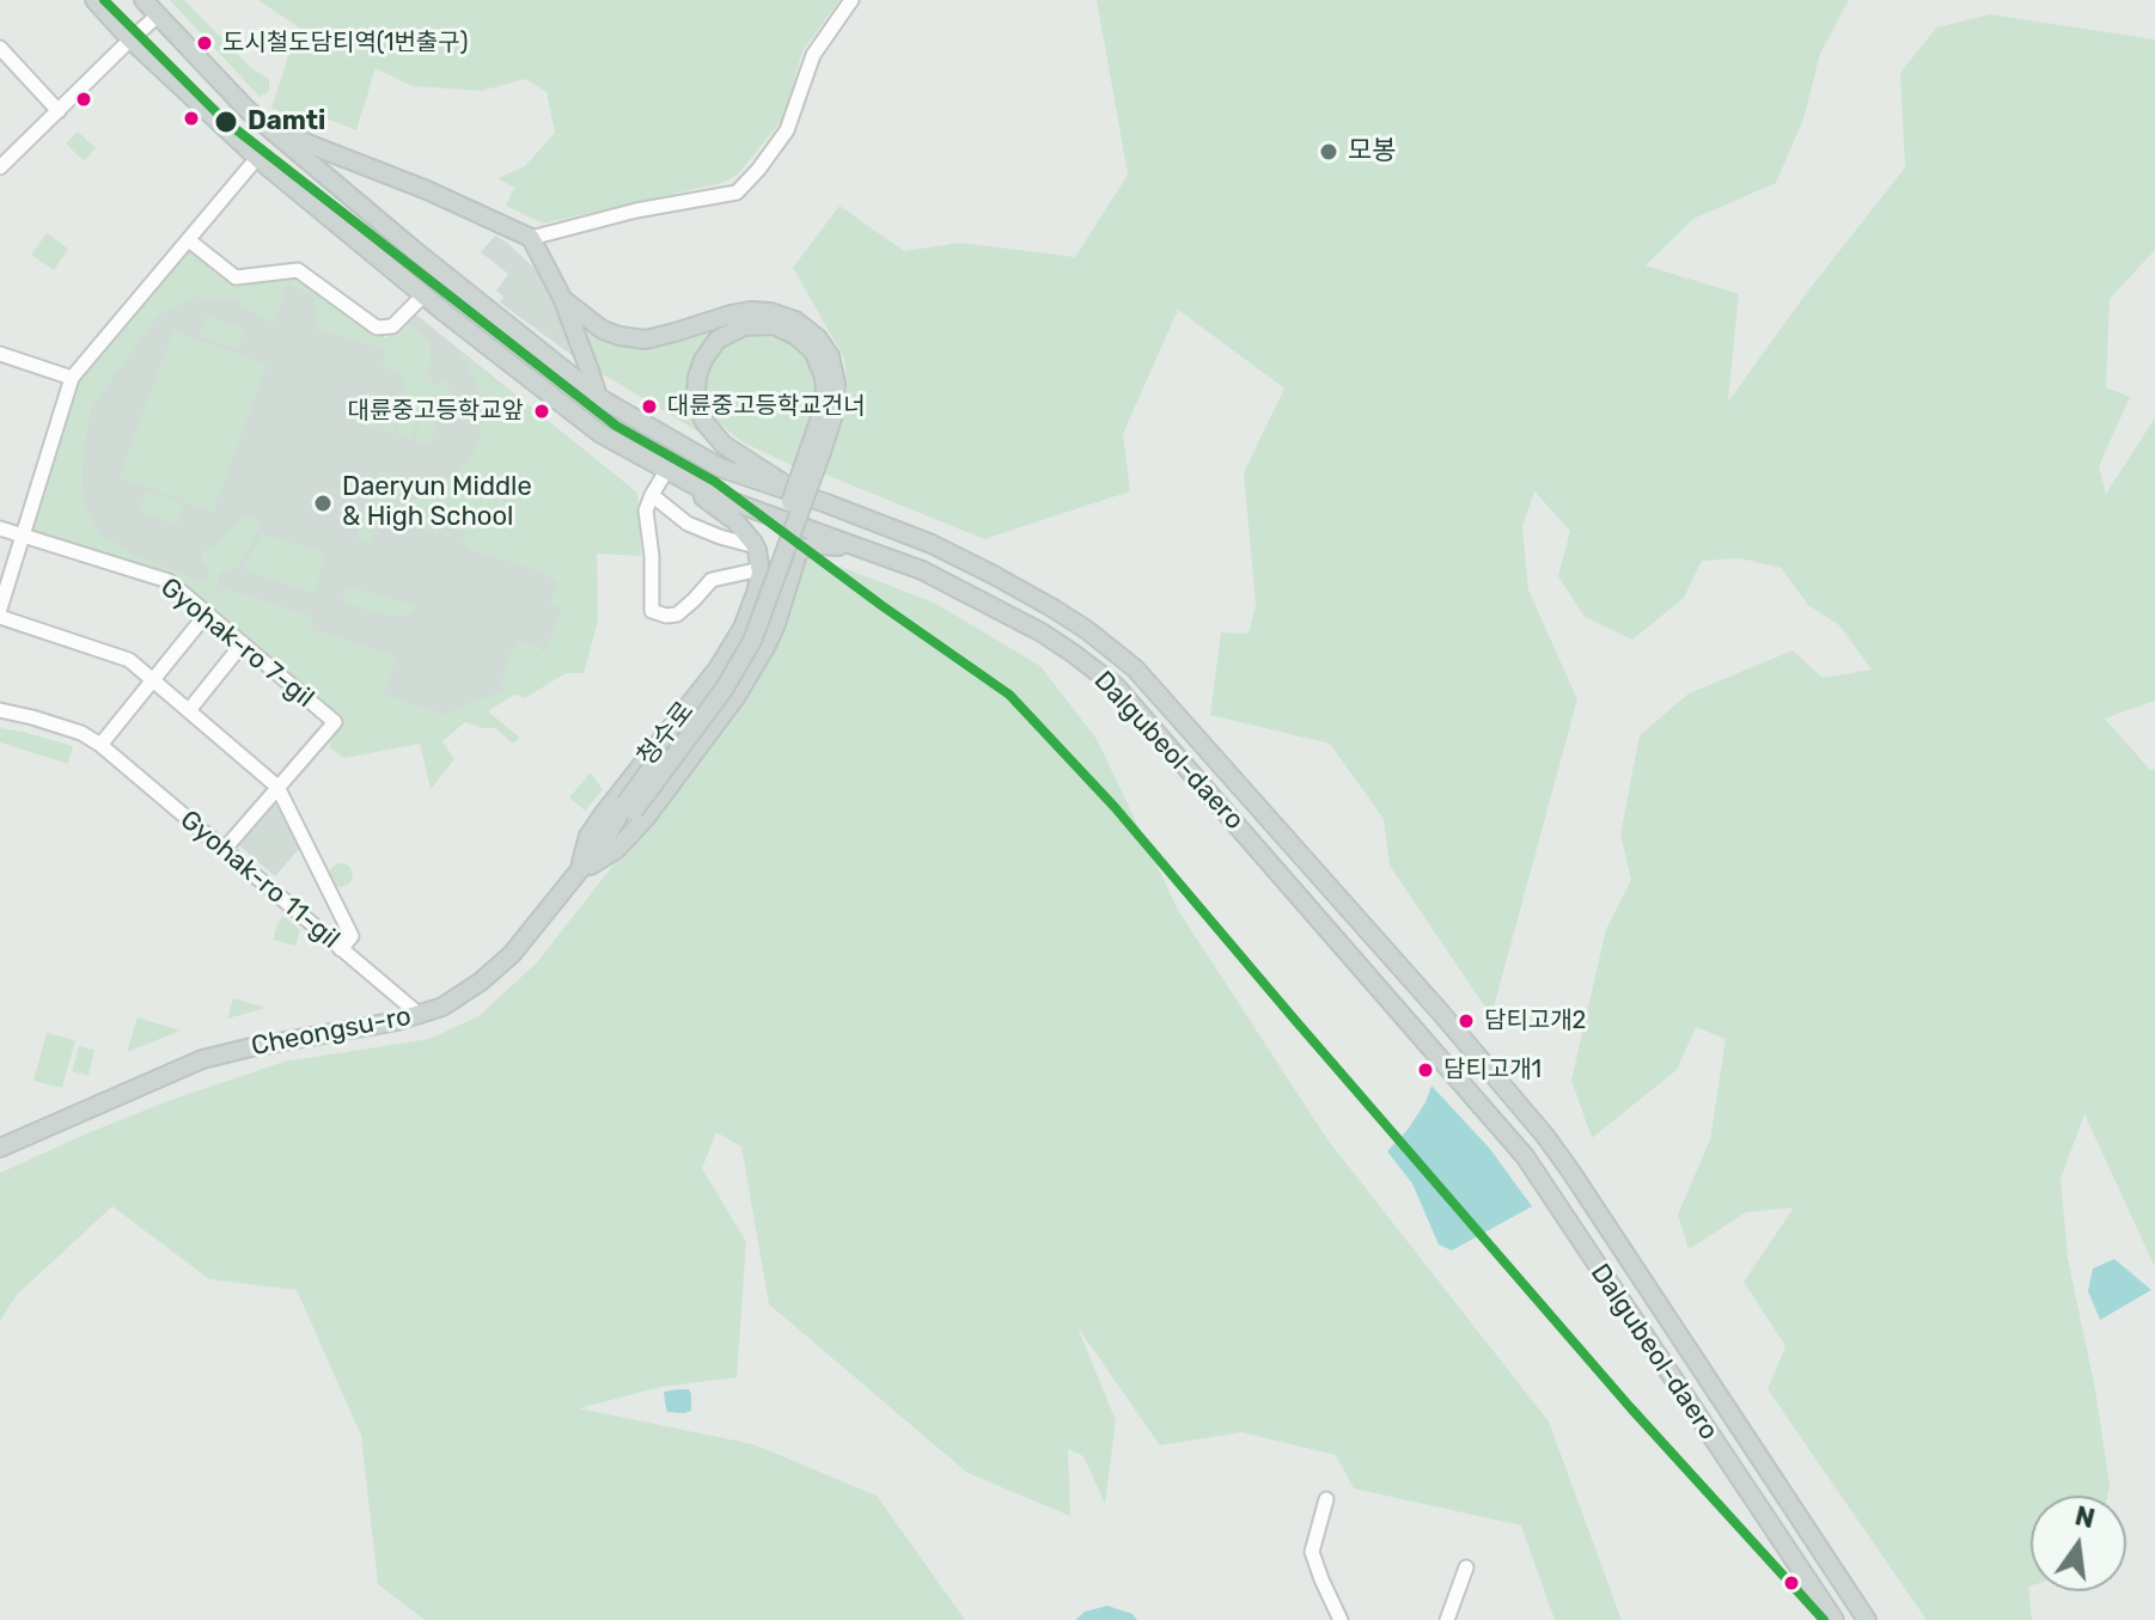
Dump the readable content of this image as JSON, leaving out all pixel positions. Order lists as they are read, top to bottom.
{
  "streets": {
    "main road": ["청수로", "Dalgubeol-daero", "Cheongsu-ro"],
    "street": ["Gyohak-ro 7-gil", "Gyohak-ro 11-gil"]
  },
  "crossings": [
    ["Gyohak-ro 7-gil", "Gyohak-ro 11-gil"],
    ["청수로", "Dalgubeol-daero"],
    ["청수로", "Cheongsu-ro"],
    ["Gyohak-ro 11-gil", "Cheongsu-ro"]
  ],
  "places": [
    "도시철도담티역(1번출구)",
    "Damti",
    "모봉",
    "대륜중고등학교건너",
    "대륜중고등학교앞",
    "Daeryun Middle & High School",
    "담티고개2",
    "담티고개1"
  ],
  "north": "top"
}
